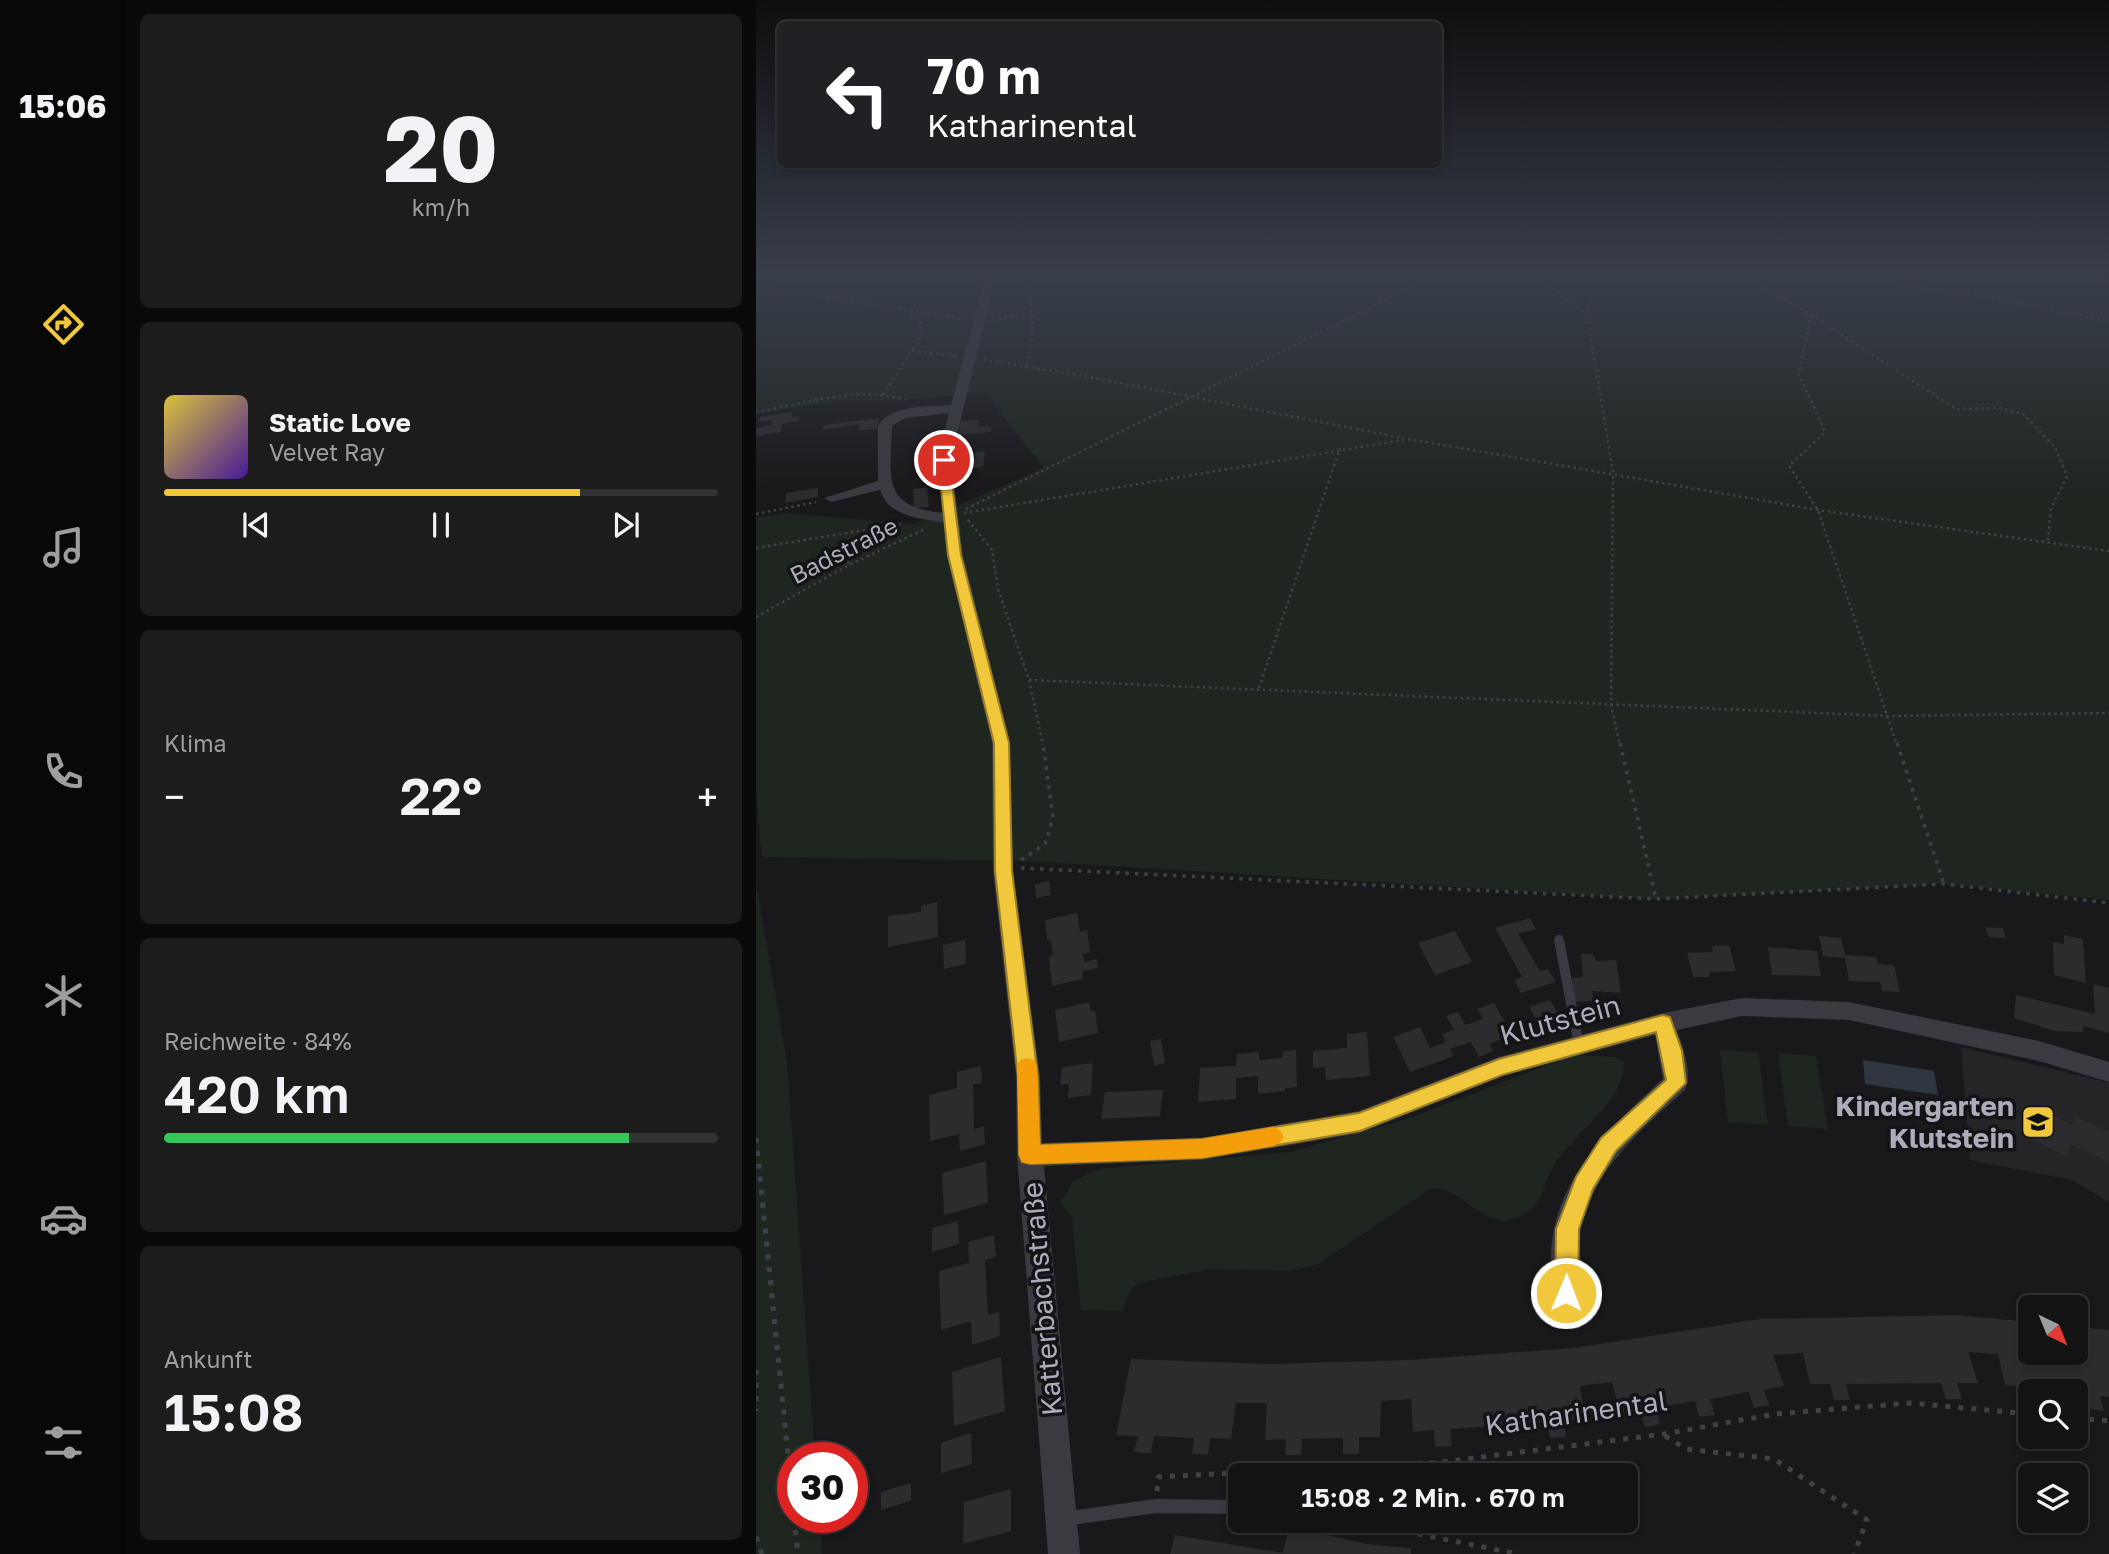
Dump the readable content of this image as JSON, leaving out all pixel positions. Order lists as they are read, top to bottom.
{
  "streets": {
    "street": ["Klutstein", "Katterbachstraße"],
    "path": ["Badstraße", "Katharinental"]
  },
  "crossings": [
    ["Badstraße", "Katterbachstraße"],
    ["Klutstein", "Katterbachstraße"]
  ],
  "places": {
    "school or university": ["Kindergarten Klutstein"]
  },
  "north": "bottom right",
  "page": {
    "tabs": "15:06",
    "tile": [
      ["20", "km/h"],
      "Klima",
      ["Reichweite · 84%", "420 km"],
      ["Ankunft", "15:08"]
    ],
    "turn": ["70 m", "Katharinental"],
    "song": ["Static Love", "Velvet Ray"],
    "heat": ["−", "22°", "+"],
    "limit": "30",
    "trip": "15:08 · 2 Min. · 670 m"
  }
}
